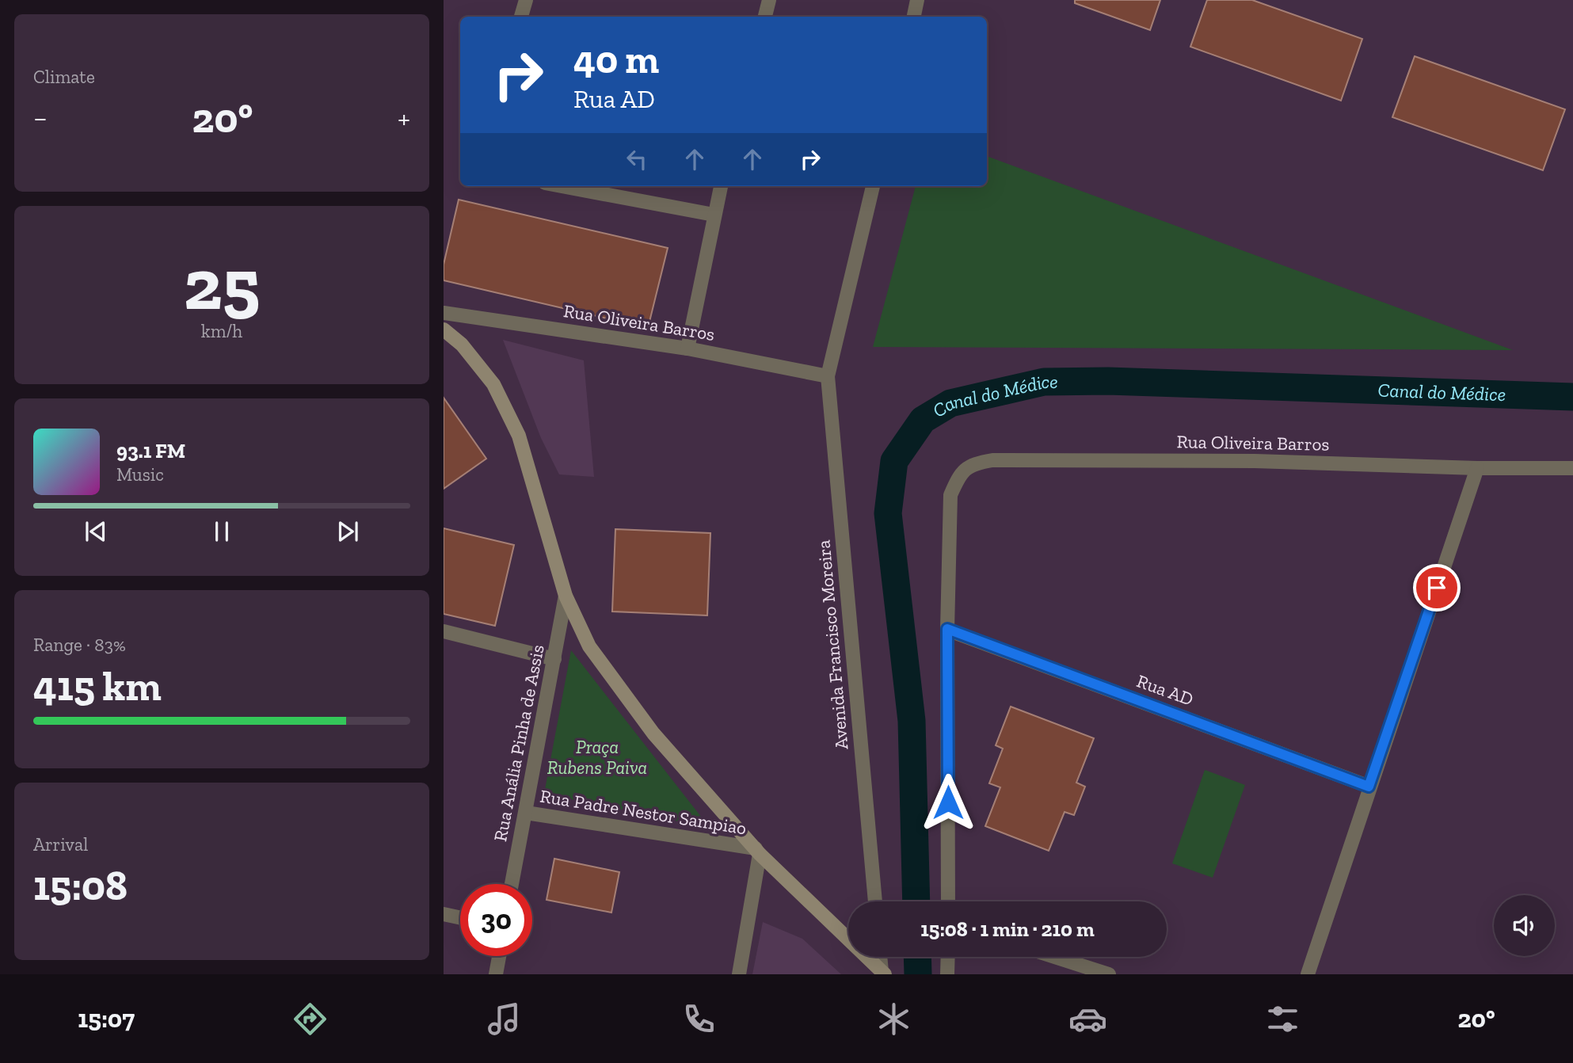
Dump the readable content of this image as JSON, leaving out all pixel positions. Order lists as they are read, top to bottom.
{
  "streets": {
    "street": [
      "Rua Oliveira Barros",
      "Avenida Francisco Moreira",
      "Rua AD",
      "Rua Anália Pinha de Assis",
      "Rua Padre Nestor Sampiao"
    ]
  },
  "crossings": [
    ["Rua Oliveira Barros", "Avenida Francisco Moreira"],
    ["Rua Oliveira Barros", "Rua AD"],
    ["Rua Anália Pinha de Assis", "Rua Padre Nestor Sampiao"]
  ],
  "water": ["Canal do Médice"],
  "parks": ["Praça Rubens Paiva"],
  "page": {
    "tile": [
      "Climate",
      ["25", "km/h"],
      ["Range · 83%", "415 km"],
      ["Arrival", "15:08"]
    ],
    "turn": ["40 m", "Rua AD"],
    "heat": ["−", "20°", "+"],
    "song": ["93.1 FM", "Music"],
    "limit": "30",
    "trip": "15:08 · 1 min · 210 m",
    "tabs": ["15:07", "20°"]
  }
}
